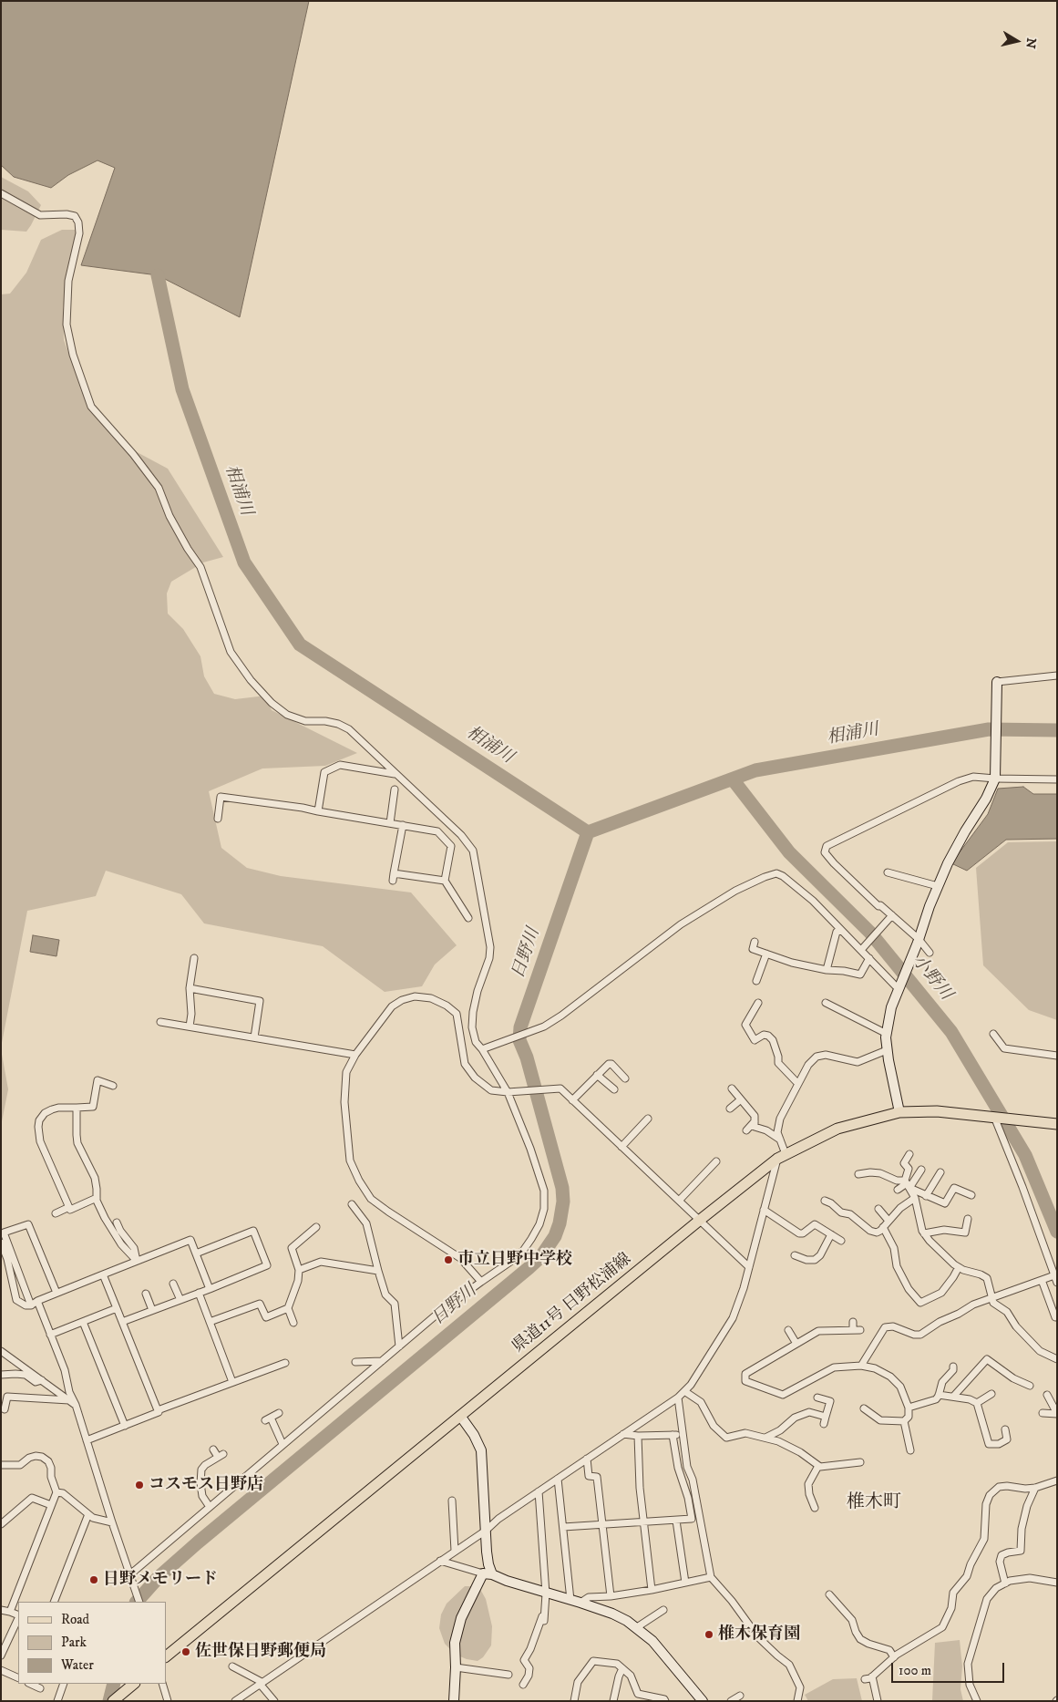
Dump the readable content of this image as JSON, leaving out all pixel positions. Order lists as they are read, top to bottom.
{
  "streets": {
    "main road": ["県道11号 日野松浦線"]
  },
  "districts": ["椎木町"],
  "water": ["相浦川", "日野川", "小野川"],
  "places": [
    "市立日野中学校",
    "コスモス日野店",
    "日野メモリード",
    "椎木保育園",
    "佐世保日野郵便局"
  ],
  "legend": ["Road", "Park", "Water"],
  "scale_bar": "100 m",
  "north": "right"
}
